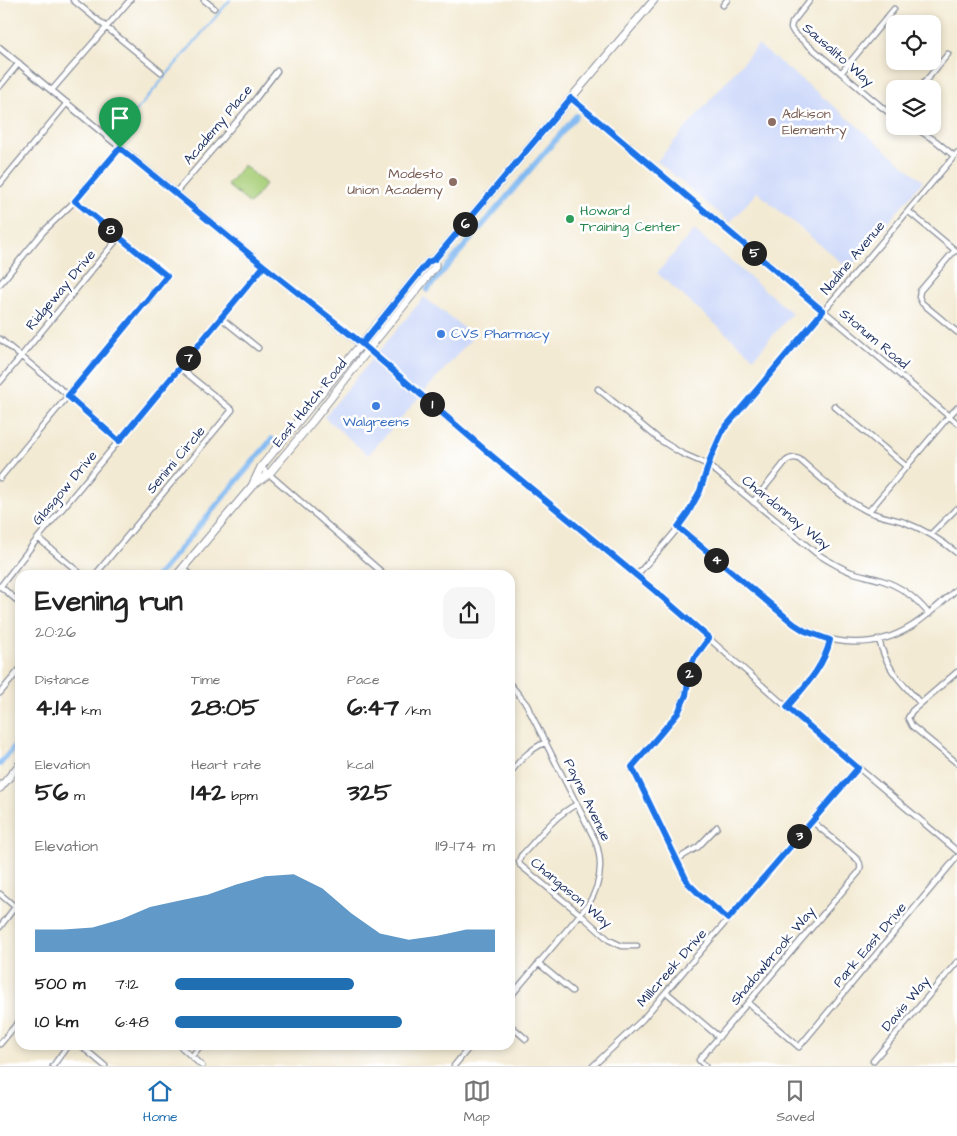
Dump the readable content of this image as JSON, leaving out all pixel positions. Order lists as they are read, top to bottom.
{
  "streets": {
    "main road": ["East Hatch Road"],
    "street": [
      "Sausalito Way",
      "Academy Place",
      "Nadine Avenue",
      "Ridgeway Drive",
      "Stonum Road",
      "Senimi Circle",
      "Glasgow Drive",
      "Chardonnay Way",
      "Payne Avenue",
      "Changason Way",
      "Park East Drive",
      "Shadowbrook Way",
      "Millcreek Drive",
      "Davis Way"
    ]
  },
  "crossings": [
    ["Nadine Avenue", "Stonum Road"],
    ["Nadine Avenue", "Chardonnay Way"],
    ["Stonum Road", "East Hatch Road"],
    ["Senimi Circle", "Glasgow Drive"],
    ["Payne Avenue", "Changason Way"],
    ["Park East Drive", "Shadowbrook Way"],
    ["Shadowbrook Way", "Millcreek Drive"]
  ],
  "places": [
    "Adkison Elementry",
    "Modesto Union Academy",
    "Howard Training Center",
    "CVS Pharmacy",
    "Walgreens"
  ],
  "page": {
    "pins": [
      "6",
      "8",
      "5",
      "7",
      "1",
      "4",
      "2",
      "3"
    ],
    "heading": ["Evening run", "20:26"],
    "stats": [
      ["Distance", "4.14 km"],
      ["Time", "28:05"],
      ["Pace", "6:47 /km"],
      ["Elevation", "56 m"],
      ["Heart rate", "142 bpm"],
      ["kcal", "325"]
    ],
    "chart": ["Elevation", "119–174 m"],
    "list": [
      {
        "name": "500 m",
        "note": "7:12"
      },
      {
        "name": "1.0 km",
        "note": "6:48"
      }
    ],
    "tabs": ["Home", "Map", "Saved"]
  }
}
